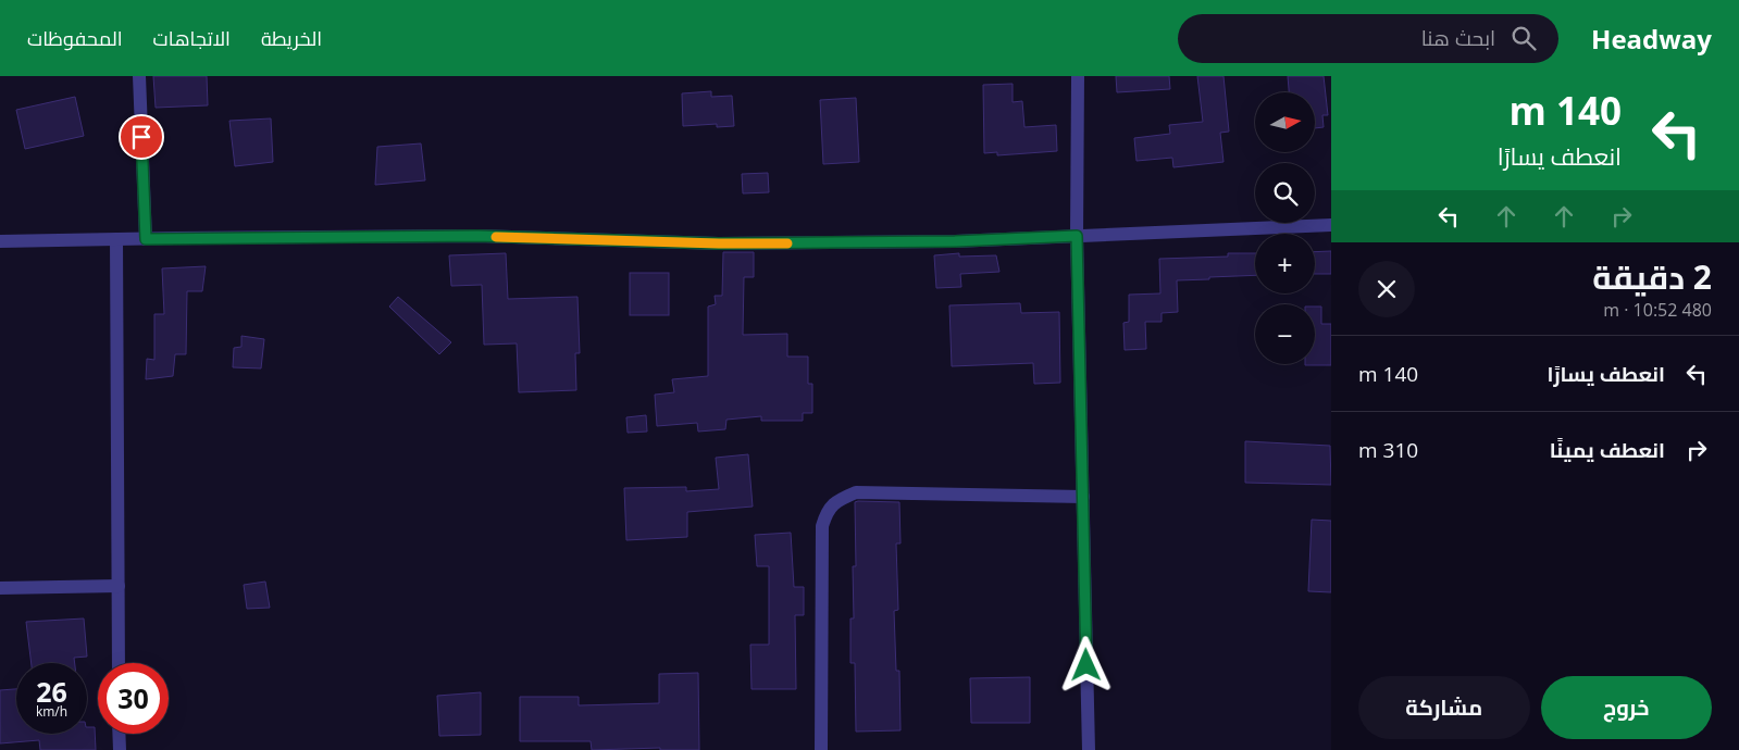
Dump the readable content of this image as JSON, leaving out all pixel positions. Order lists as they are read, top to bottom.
{
  "north": "right",
  "page": {
    "header": "Headway",
    "search": "ابحث هنا",
    "nav": ["الخريطة", "الاتجاهات", "المحفوظات"],
    "turn": ["140 m", "انعطف يسارًا"],
    "map_buttons": ["+", "−"],
    "heading": ["2 دقيقة", "480 m · 10:52"],
    "list": [
      {
        "name": "انعطف يسارًا",
        "value": "140 m"
      },
      {
        "name": "انعطف يمينًا",
        "value": "310 m"
      }
    ],
    "speed": "26 km/h",
    "limit": "30",
    "buttons": ["خروج", "مشاركة"]
  }
}
